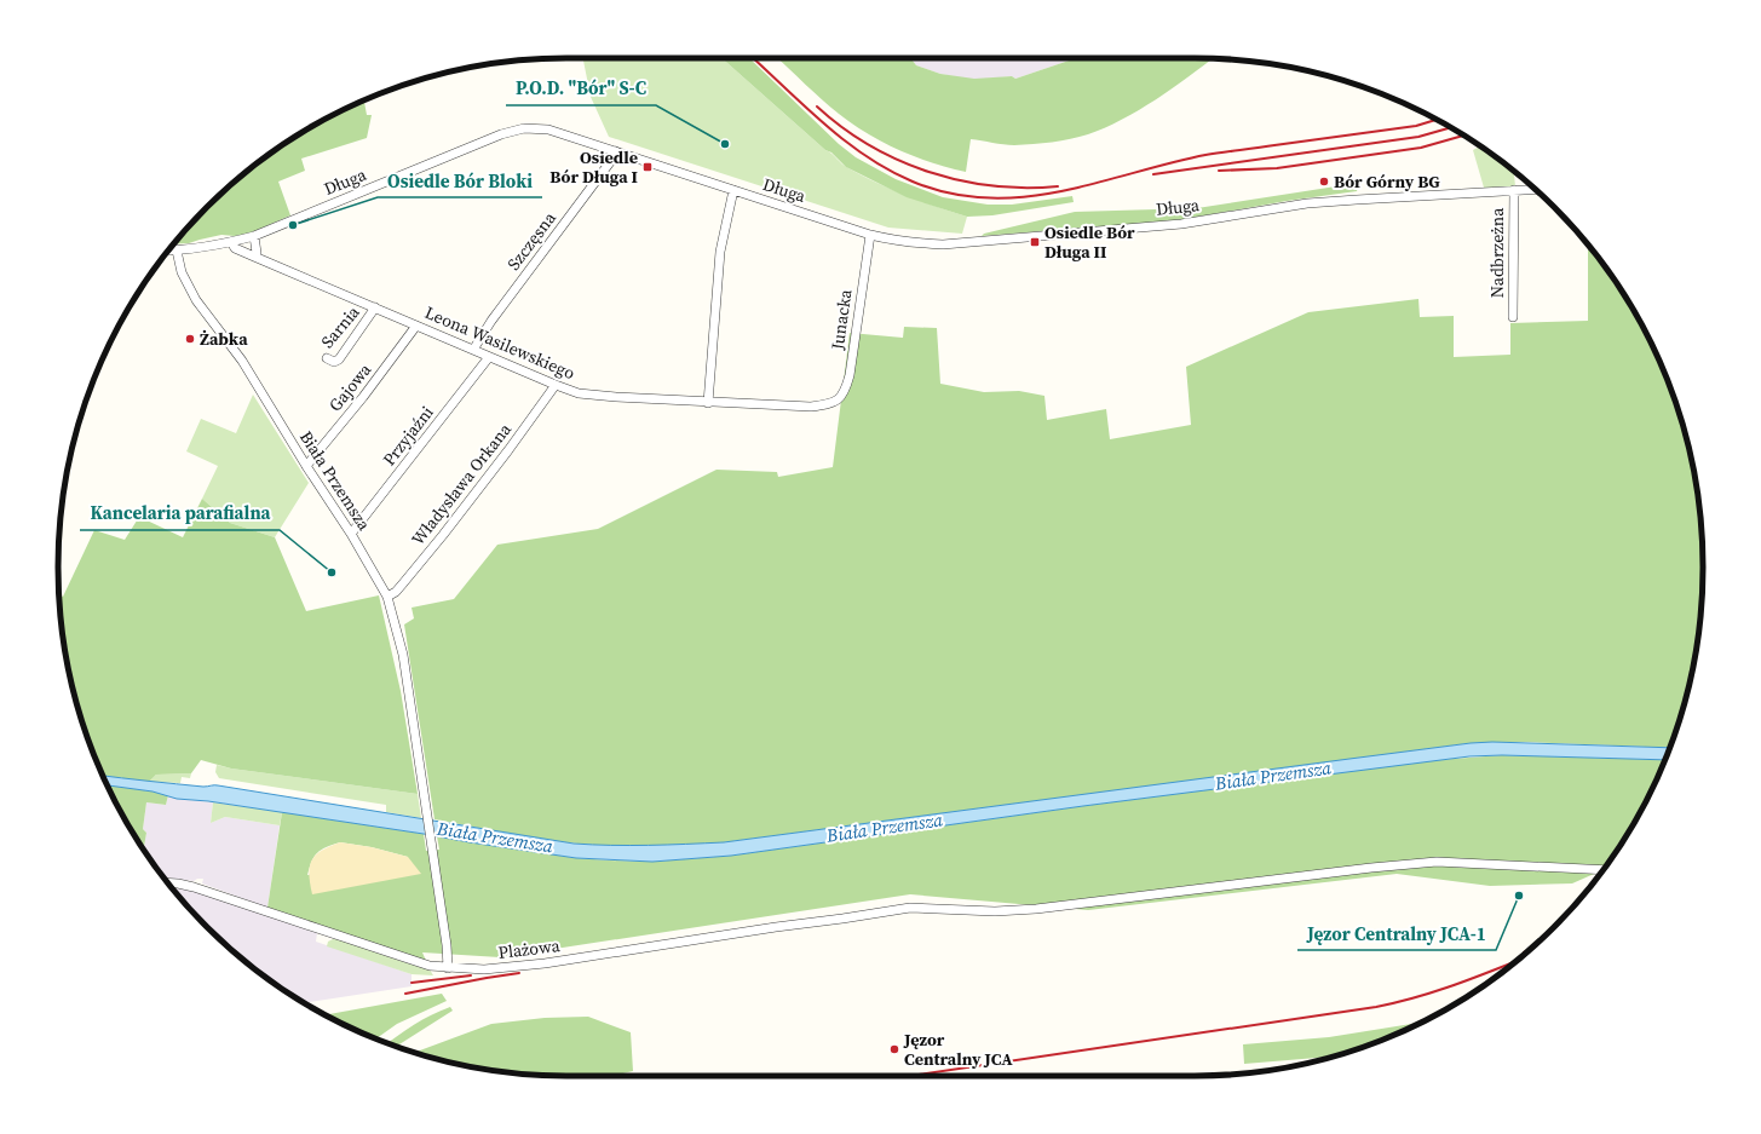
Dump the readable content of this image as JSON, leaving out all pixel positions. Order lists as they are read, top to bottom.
{
  "streets": {
    "street": [
      "Długa",
      "Szczęsna",
      "Nadbrzeżna",
      "Junacka",
      "Sarnia",
      "Leona Wasilewskiego",
      "Gajowa",
      "Przyjaźni",
      "Biała Przemsza",
      "Władysława Orkana",
      "Plażowa"
    ]
  },
  "crossings": [
    ["Długa", "Szczęsna"],
    ["Długa", "Nadbrzeżna"],
    ["Długa", "Junacka"],
    ["Długa", "Leona Wasilewskiego"],
    ["Długa", "Biała Przemsza"],
    ["Szczęsna", "Leona Wasilewskiego"],
    ["Junacka", "Leona Wasilewskiego"],
    ["Sarnia", "Leona Wasilewskiego"],
    ["Leona Wasilewskiego", "Gajowa"],
    ["Leona Wasilewskiego", "Przyjaźni"],
    ["Leona Wasilewskiego", "Władysława Orkana"],
    ["Gajowa", "Biała Przemsza"],
    ["Przyjaźni", "Biała Przemsza"],
    ["Biała Przemsza", "Władysława Orkana"],
    ["Biała Przemsza", "Plażowa"]
  ],
  "water": ["Biała Przemsza"],
  "places": {
    "other": [
      "P.O.D. \"Bór\" S-C",
      "Bór Górny BG",
      "Osiedle Bór Bloki",
      "Żabka",
      "Kancelaria parafialna",
      "Jęzor Centralny JCA-1",
      "Jęzor Centralny JCA"
    ],
    "transit": ["Osiedle Bór Długa I", "Osiedle Bór Długa II"]
  }
}
